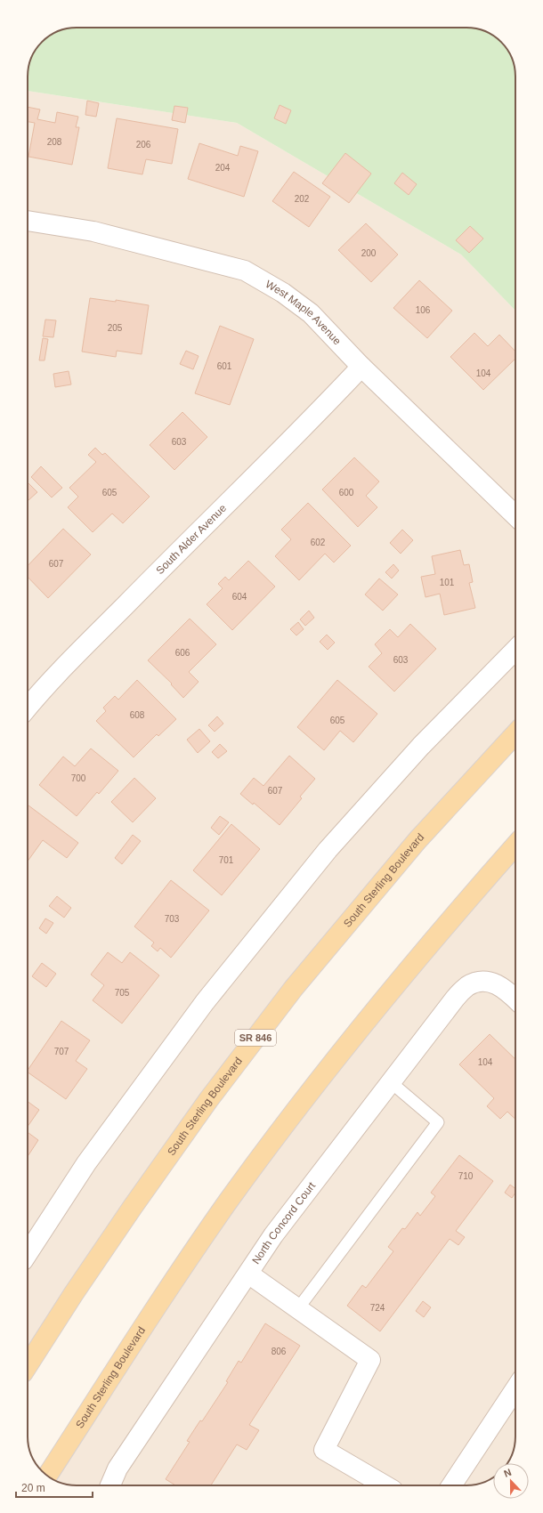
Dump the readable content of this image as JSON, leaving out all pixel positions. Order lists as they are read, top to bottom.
{
  "streets": {
    "main road": ["South Sterling Boulevard", "SR 846"],
    "street": ["West Maple Avenue", "South Alder Avenue", "North Concord Court"]
  },
  "crossings": [
    ["West Maple Avenue", "South Alder Avenue"]
  ],
  "house_numbers": [
    "208",
    "206",
    "204",
    "202",
    "200",
    "106",
    "205",
    "601",
    "104",
    "603",
    "605",
    "600",
    "602",
    "607",
    "101",
    "604",
    "606",
    "603",
    "608",
    "605",
    "700",
    "607",
    "701",
    "703",
    "705",
    "707",
    "104",
    "710",
    "724",
    "806"
  ],
  "scale_bar": "20 m",
  "north": "top"
}
